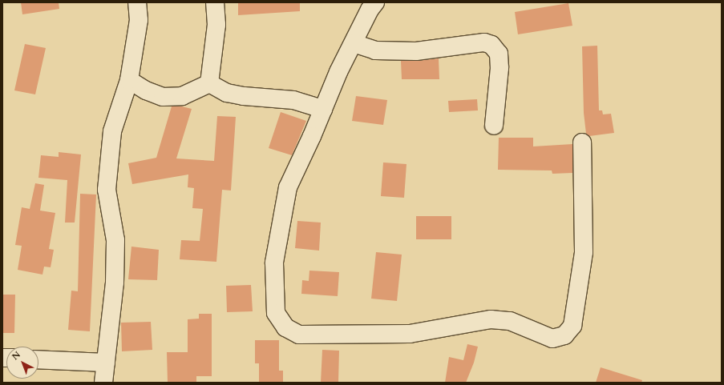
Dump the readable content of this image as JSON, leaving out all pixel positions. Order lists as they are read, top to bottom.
{
  "north": "top left"
}
